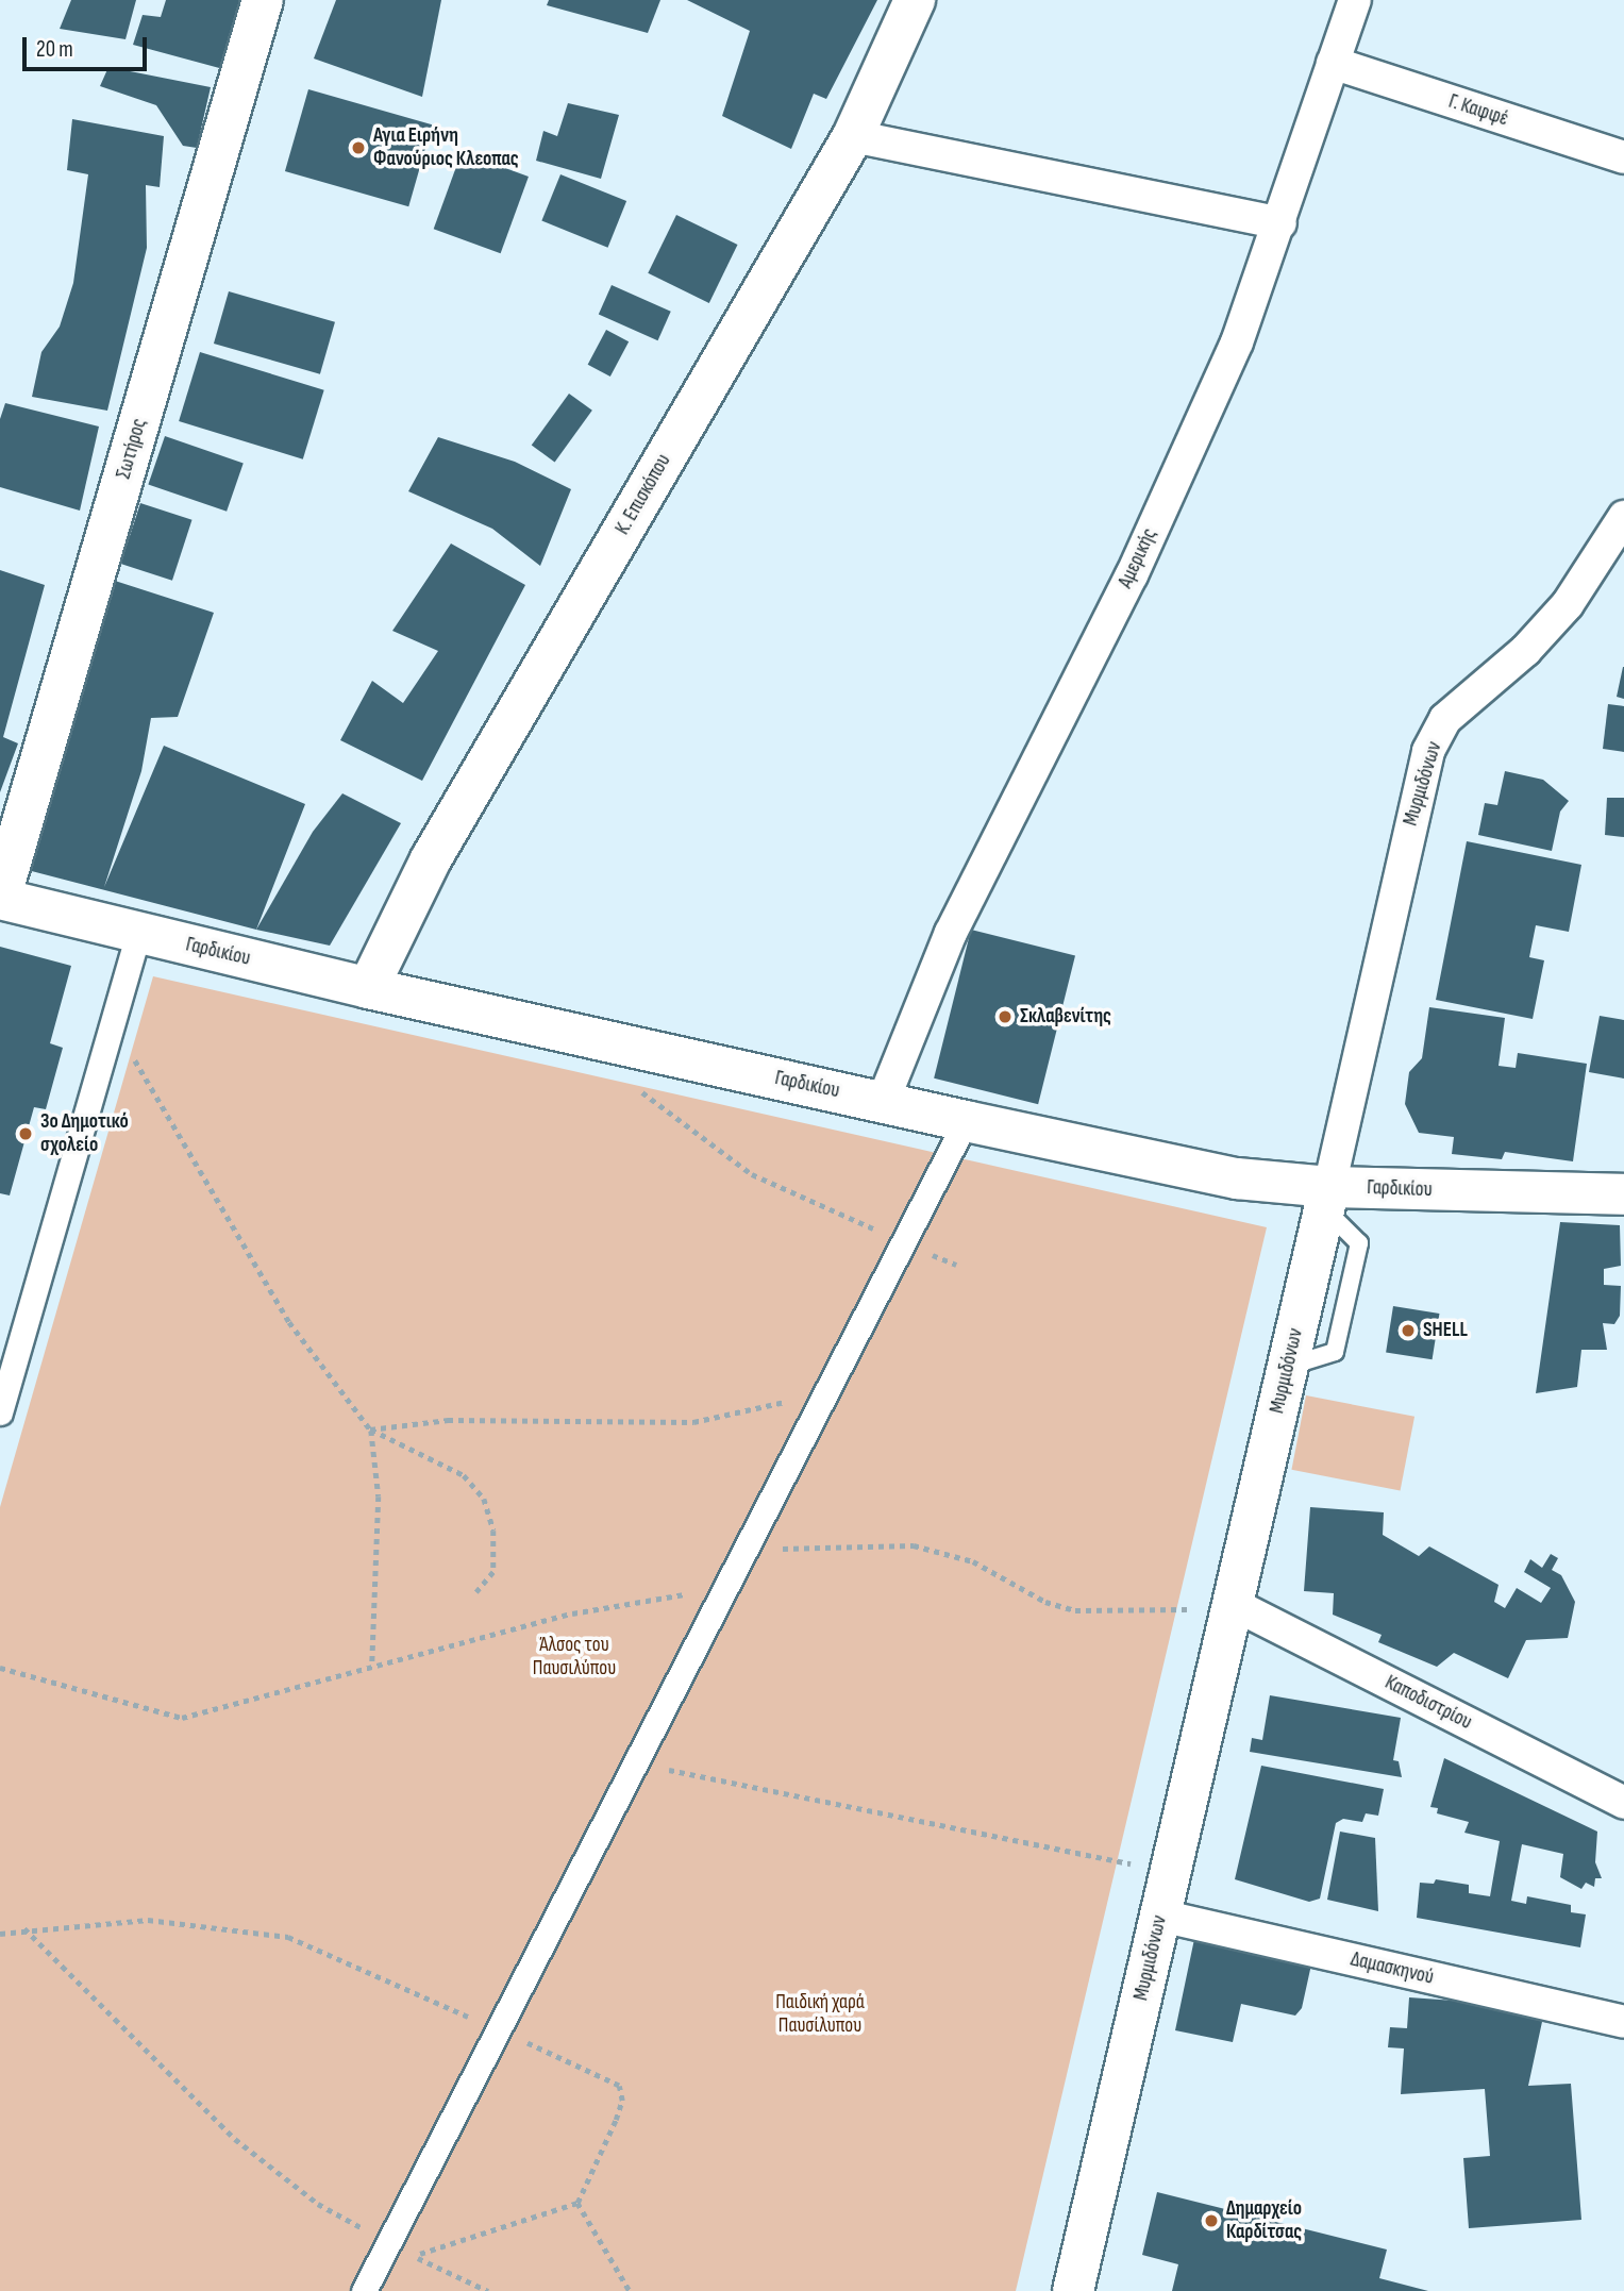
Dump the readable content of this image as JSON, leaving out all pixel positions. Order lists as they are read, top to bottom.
{
  "streets": {
    "main road": [
      "Σωτήρος",
      "Κ. Επισκόπου",
      "Μυρμιδόνων",
      "Γαρδικίου"
    ],
    "street": [
      "Γ. Καφφέ",
      "Αμερικής",
      "Καποδιστρίου",
      "Δαμασκηνού"
    ]
  },
  "crossings": [
    ["Γ. Καφφέ", "Αμερικής"],
    ["Σωτήρος", "Γαρδικίου"],
    ["Κ. Επισκόπου", "Γαρδικίου"],
    ["Αμερικής", "Γαρδικίου"],
    ["Μυρμιδόνων", "Γαρδικίου"],
    ["Μυρμιδόνων", "Καποδιστρίου"],
    ["Μυρμιδόνων", "Δαμασκηνού"]
  ],
  "parks": ["Άλσος του Παυσιλύπου", "Παιδική χαρά Παυσίλυπου"],
  "places": [
    "Αγια Ειρήνη Φανούριος Κλεοπας",
    "Σκλαβενίτης",
    "3ο Δημοτικό σχολείο",
    "SHELL",
    "Δημαρχείο Καρδίτσας"
  ],
  "scale_bar": "20 m"
}
